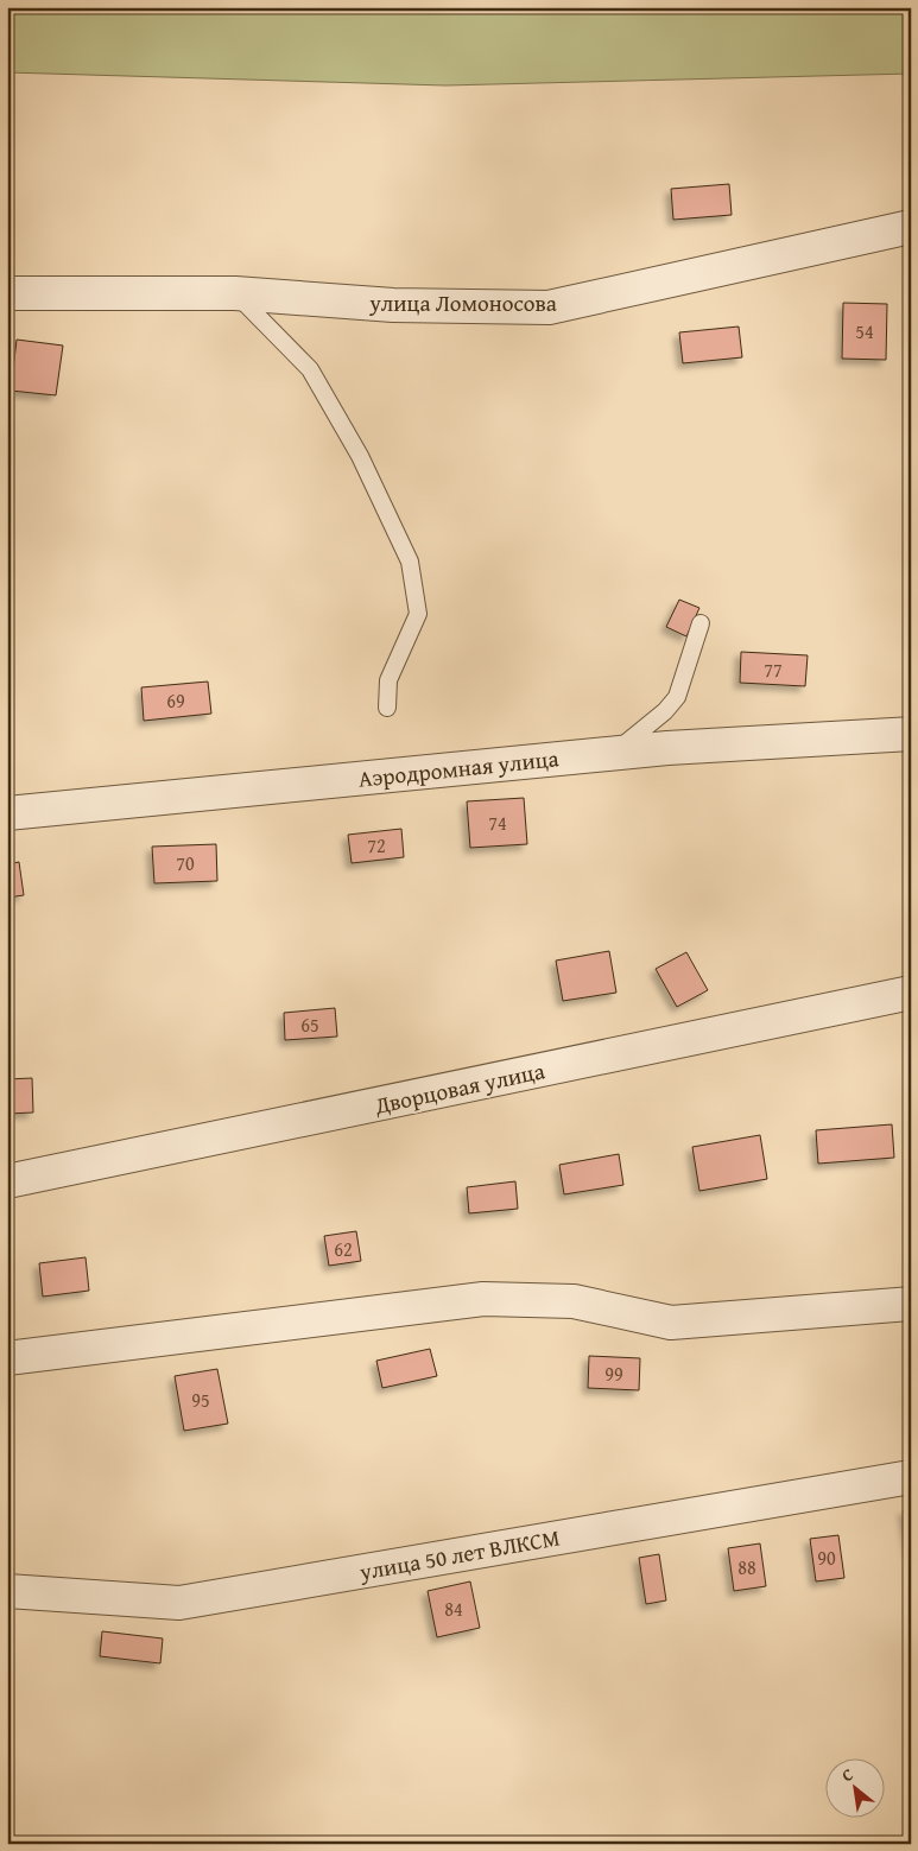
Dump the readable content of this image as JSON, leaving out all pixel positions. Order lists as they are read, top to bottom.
{
  "streets": {
    "street": [
      "улица Ломоносова",
      "Аэродромная улица",
      "Дворцовая улица",
      "улица 50 лет ВЛКСМ"
    ]
  },
  "house_numbers": [
    "54",
    "77",
    "69",
    "74",
    "72",
    "70",
    "65",
    "62",
    "99",
    "95",
    "90",
    "88",
    "84"
  ],
  "north": "top left"
}
